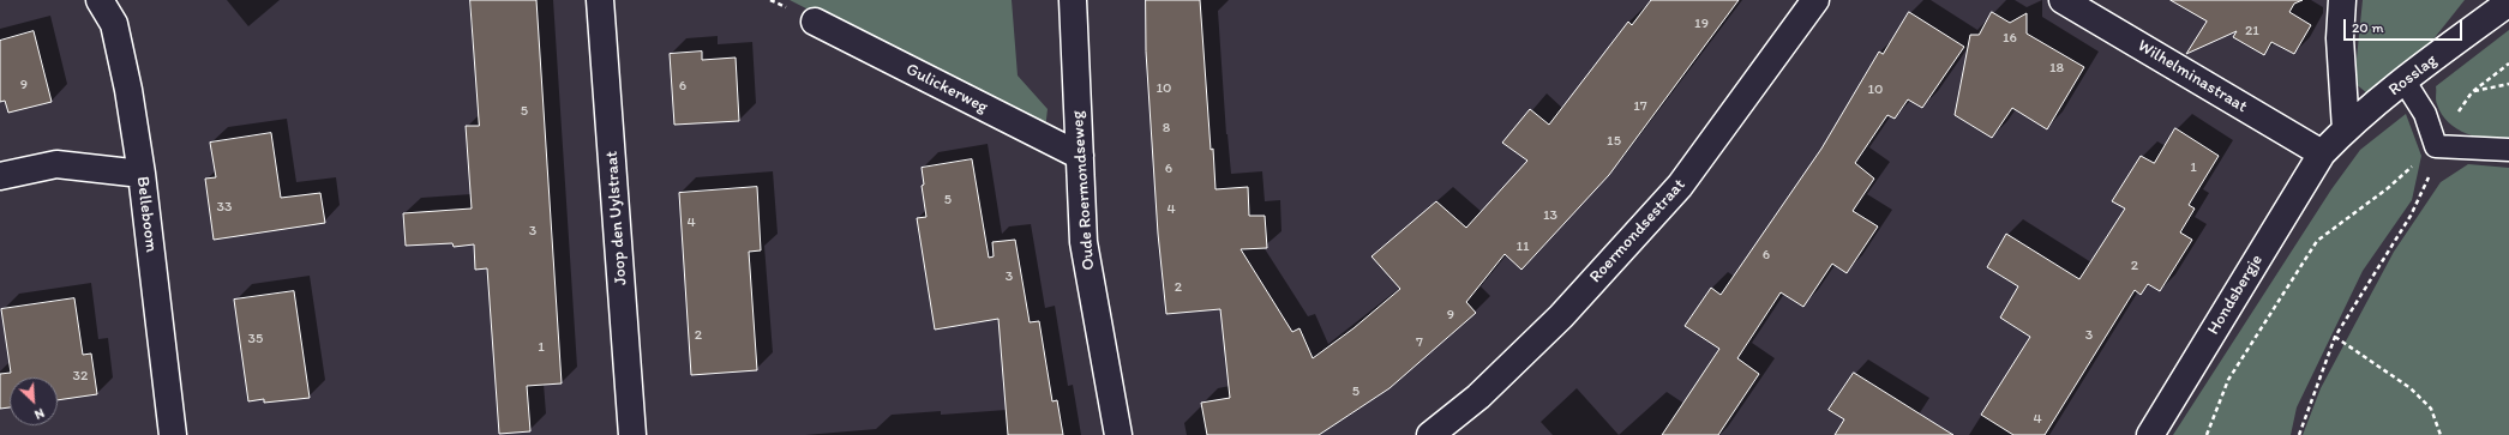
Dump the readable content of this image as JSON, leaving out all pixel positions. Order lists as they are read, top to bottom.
{
  "streets": {
    "street": [
      "Rosslag",
      "Wilhelminastraat",
      "Gulickerweg",
      "Oude Roermondseweg",
      "Belleboom",
      "Joop den Uylstraat",
      "Roermondsestraat",
      "Hondsbergje"
    ]
  },
  "crossings": [
    ["Rosslag", "Wilhelminastraat"],
    ["Rosslag", "Hondsbergje"],
    ["Wilhelminastraat", "Hondsbergje"],
    ["Gulickerweg", "Oude Roermondseweg"]
  ],
  "house_numbers": [
    "19",
    "21",
    "16",
    "18",
    "9",
    "6",
    "10",
    "10",
    "17",
    "5",
    "8",
    "15",
    "1",
    "6",
    "5",
    "33",
    "4",
    "13",
    "4",
    "3",
    "11",
    "6",
    "2",
    "3",
    "2",
    "9",
    "2",
    "3",
    "35",
    "7",
    "1",
    "32",
    "5",
    "4"
  ],
  "scale_bar": "20 m",
  "north": "bottom right"
}
